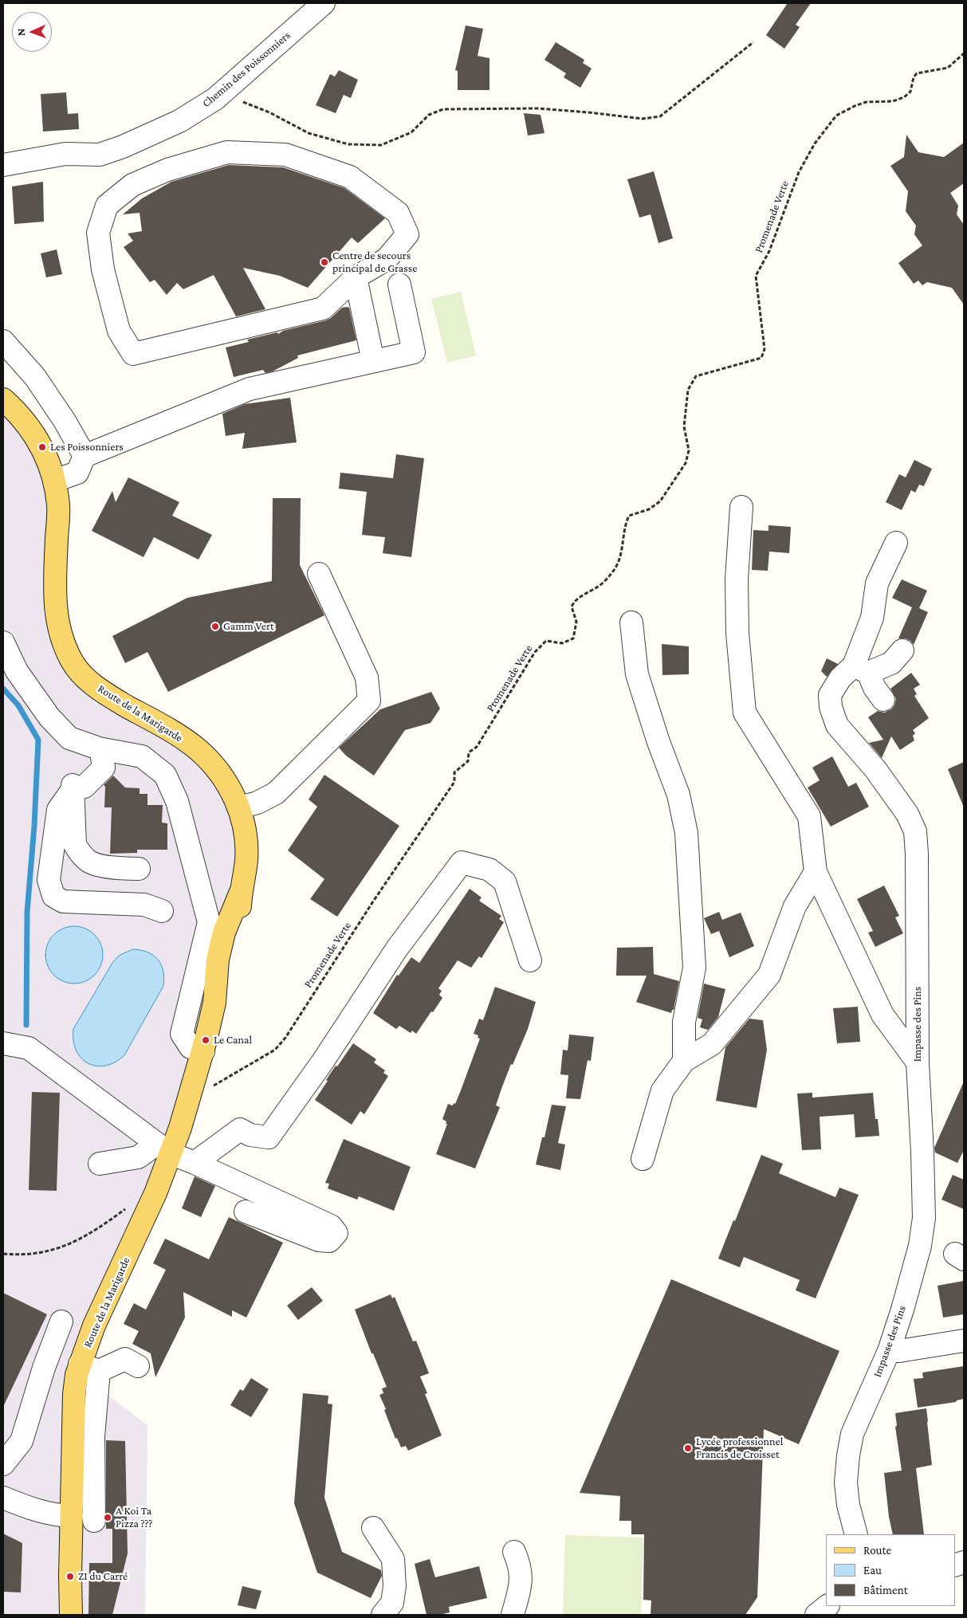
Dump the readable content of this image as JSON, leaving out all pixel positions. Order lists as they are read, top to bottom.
{
  "streets": {
    "main road": ["Route de la Marigarde"],
    "street": ["Chemin des Poissonniers", "Impasse des Pins"],
    "path": ["Promenade Verte"]
  },
  "places": [
    "Centre de secours principal de Grasse",
    "Les Poissonniers",
    "Gamm Vert",
    "Le Canal",
    "Lycée professionnel Francis de Croisset",
    "A Koi Ta Pizza ???",
    "ZI du Carré"
  ],
  "legend": ["Route", "Eau", "Bâtiment"],
  "north": "left"
}
